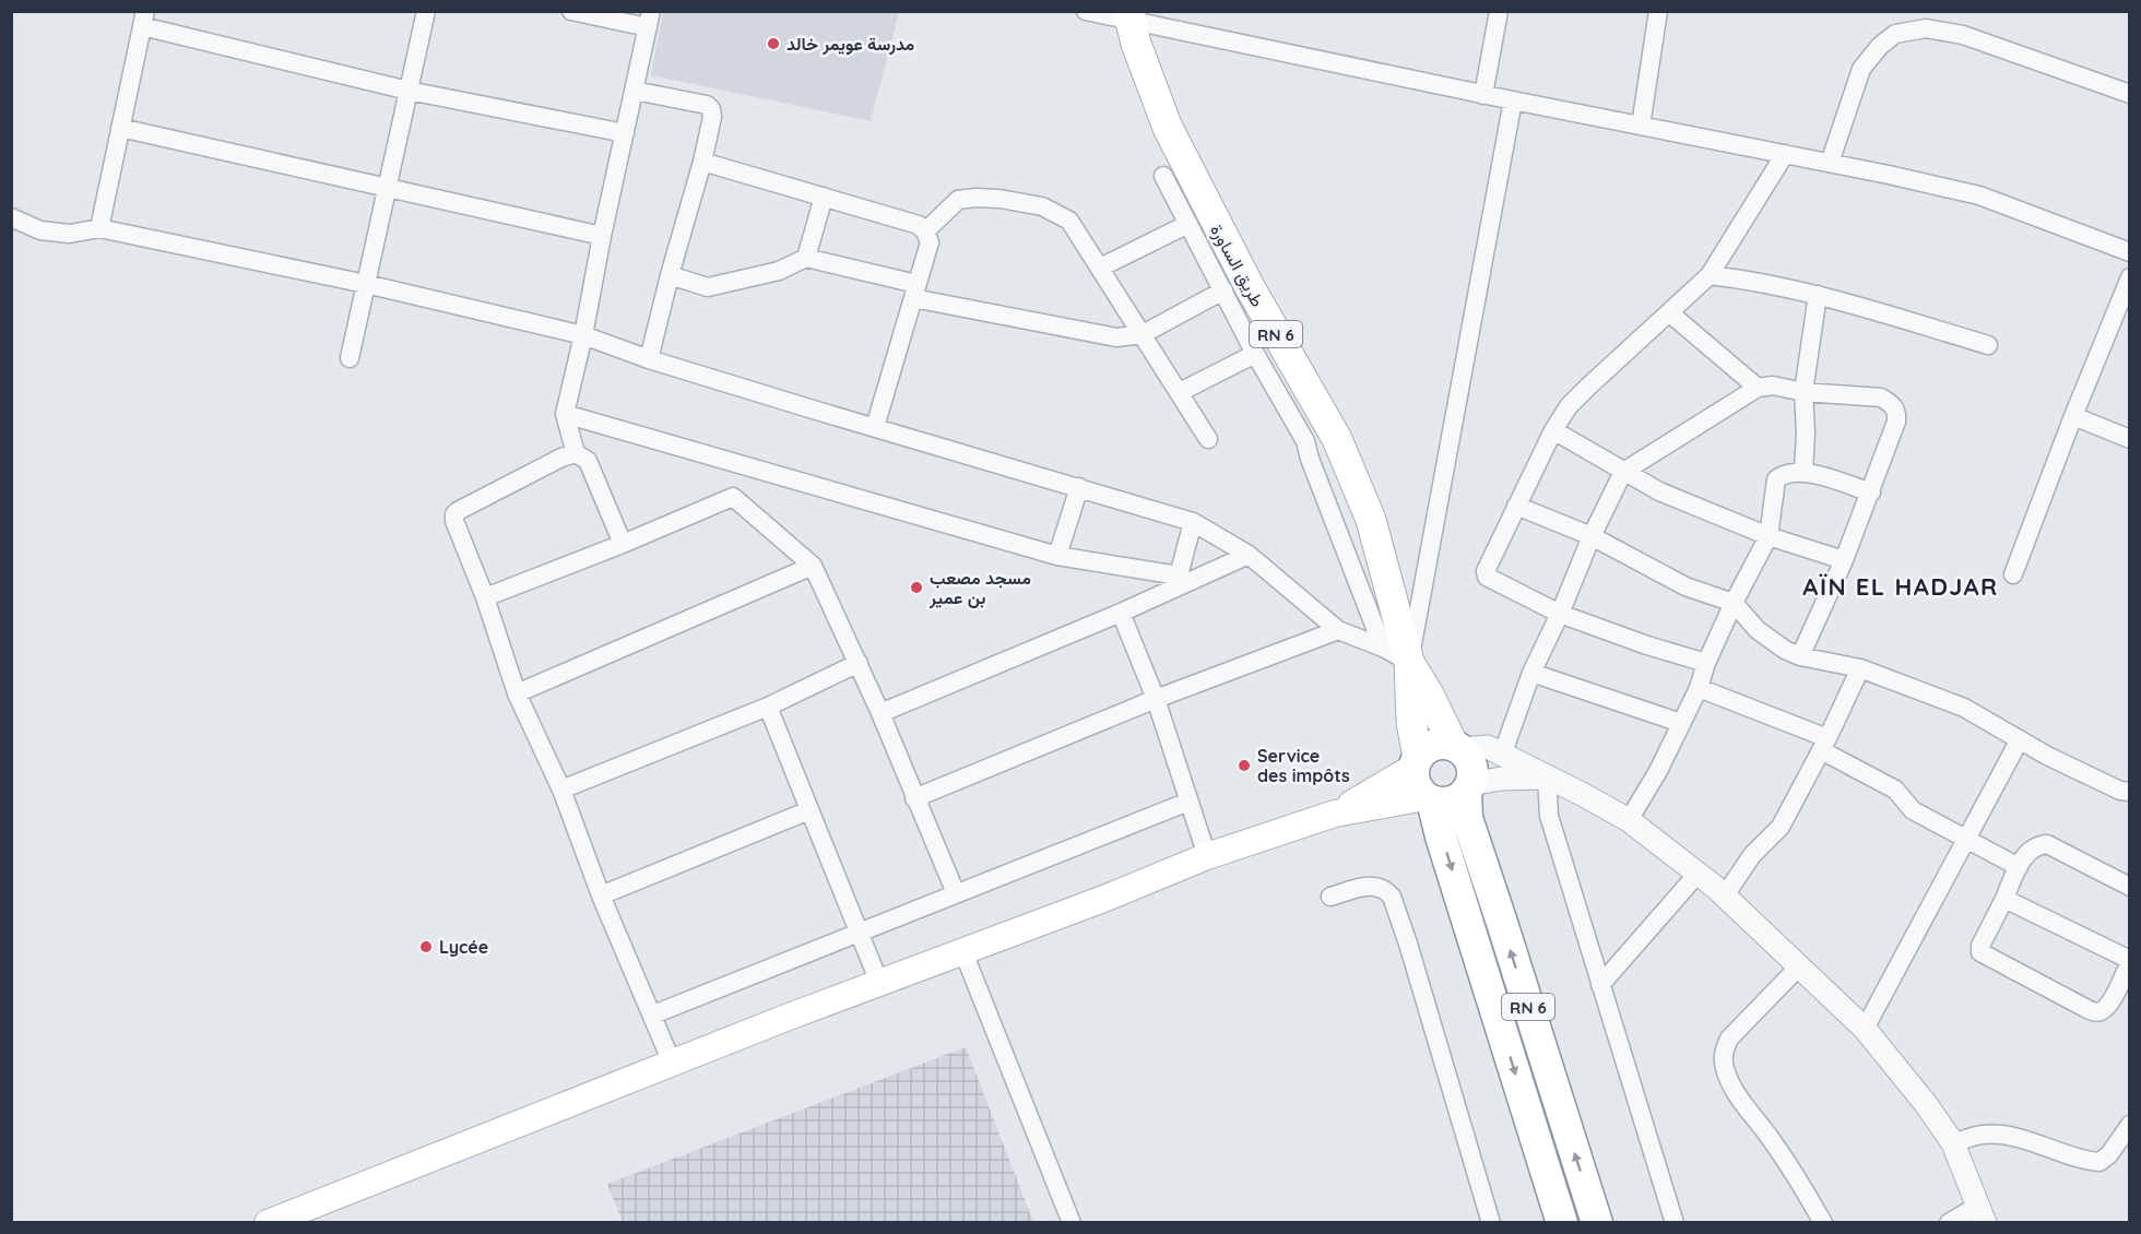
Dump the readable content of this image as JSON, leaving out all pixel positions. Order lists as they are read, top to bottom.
{
  "streets": {
    "highway": ["RN 6"],
    "main road": ["طريق الساورة"]
  },
  "crossings": [
    ["طريق الساورة", "RN 6"]
  ],
  "districts": ["AÏN EL HADJAR"],
  "places": [
    "مدرسة عويمر خالد",
    "مسجد مصعب بن عمير",
    "Service des impôts",
    "Lycée"
  ]
}
